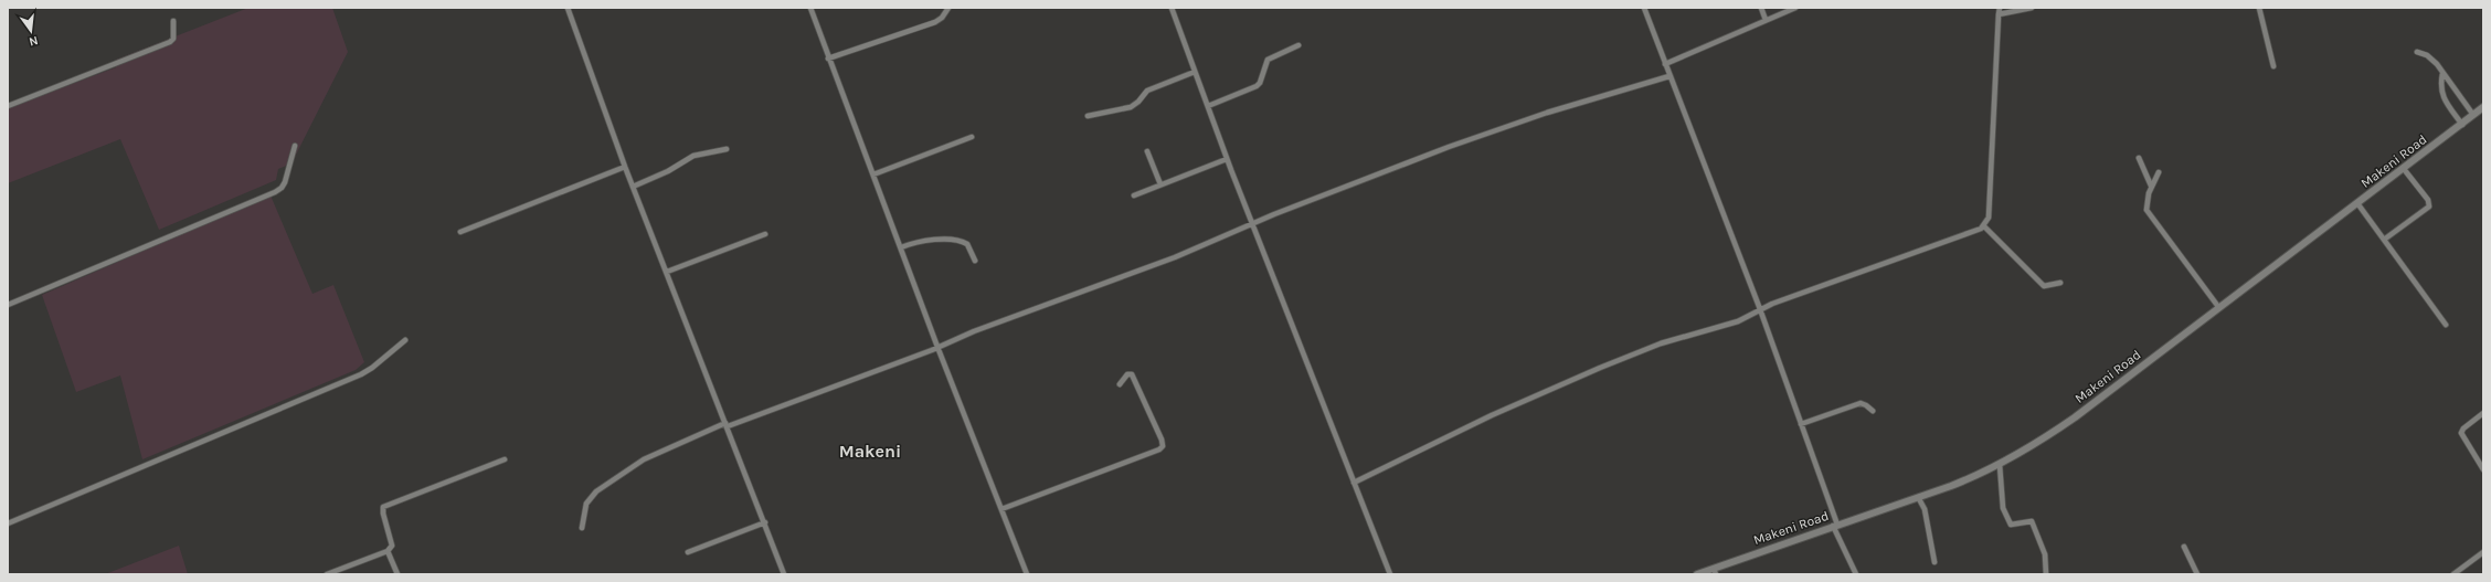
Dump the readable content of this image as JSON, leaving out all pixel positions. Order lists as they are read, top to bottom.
{
  "streets": {
    "main road": ["Makeni Road"]
  },
  "districts": ["Makeni"],
  "north": "bottom"
}
